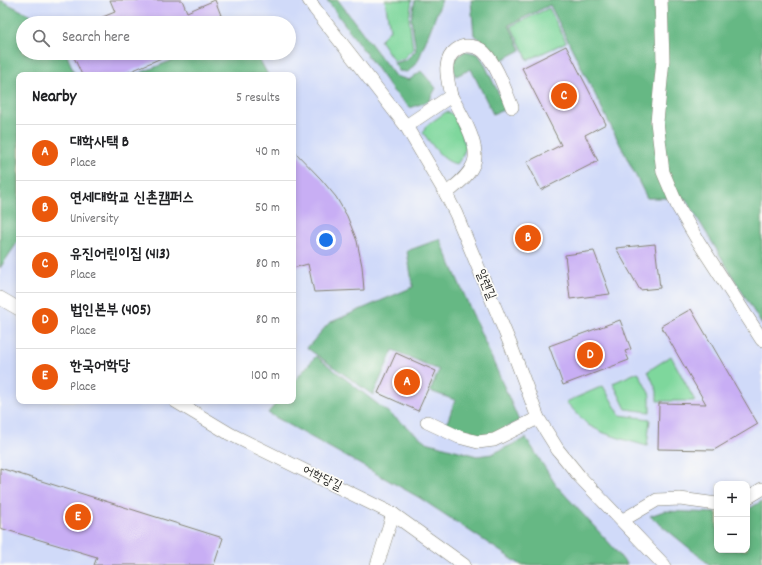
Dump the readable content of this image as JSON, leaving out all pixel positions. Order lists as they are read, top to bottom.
{
  "streets": {
    "lane": ["알렌길", "어학당길"]
  },
  "page": {
    "search": "Search here",
    "heading": ["Nearby", "5 results"],
    "pins": [
      "C",
      "B",
      "D",
      "A",
      "E"
    ],
    "list": [
      {
        "mark": "A",
        "name": "대학사택 B",
        "note": "Place",
        "value": "40 m"
      },
      {
        "mark": "B",
        "name": "연세대학교 신촌캠퍼스",
        "note": "University",
        "value": "50 m"
      },
      {
        "mark": "C",
        "name": "유진어린이집 (413)",
        "note": "Place",
        "value": "80 m"
      },
      {
        "mark": "D",
        "name": "법인본부 (405)",
        "note": "Place",
        "value": "80 m"
      },
      {
        "mark": "E",
        "name": "한국어학당",
        "note": "Place",
        "value": "100 m"
      }
    ],
    "map_buttons": ["+", "−"]
  }
}
